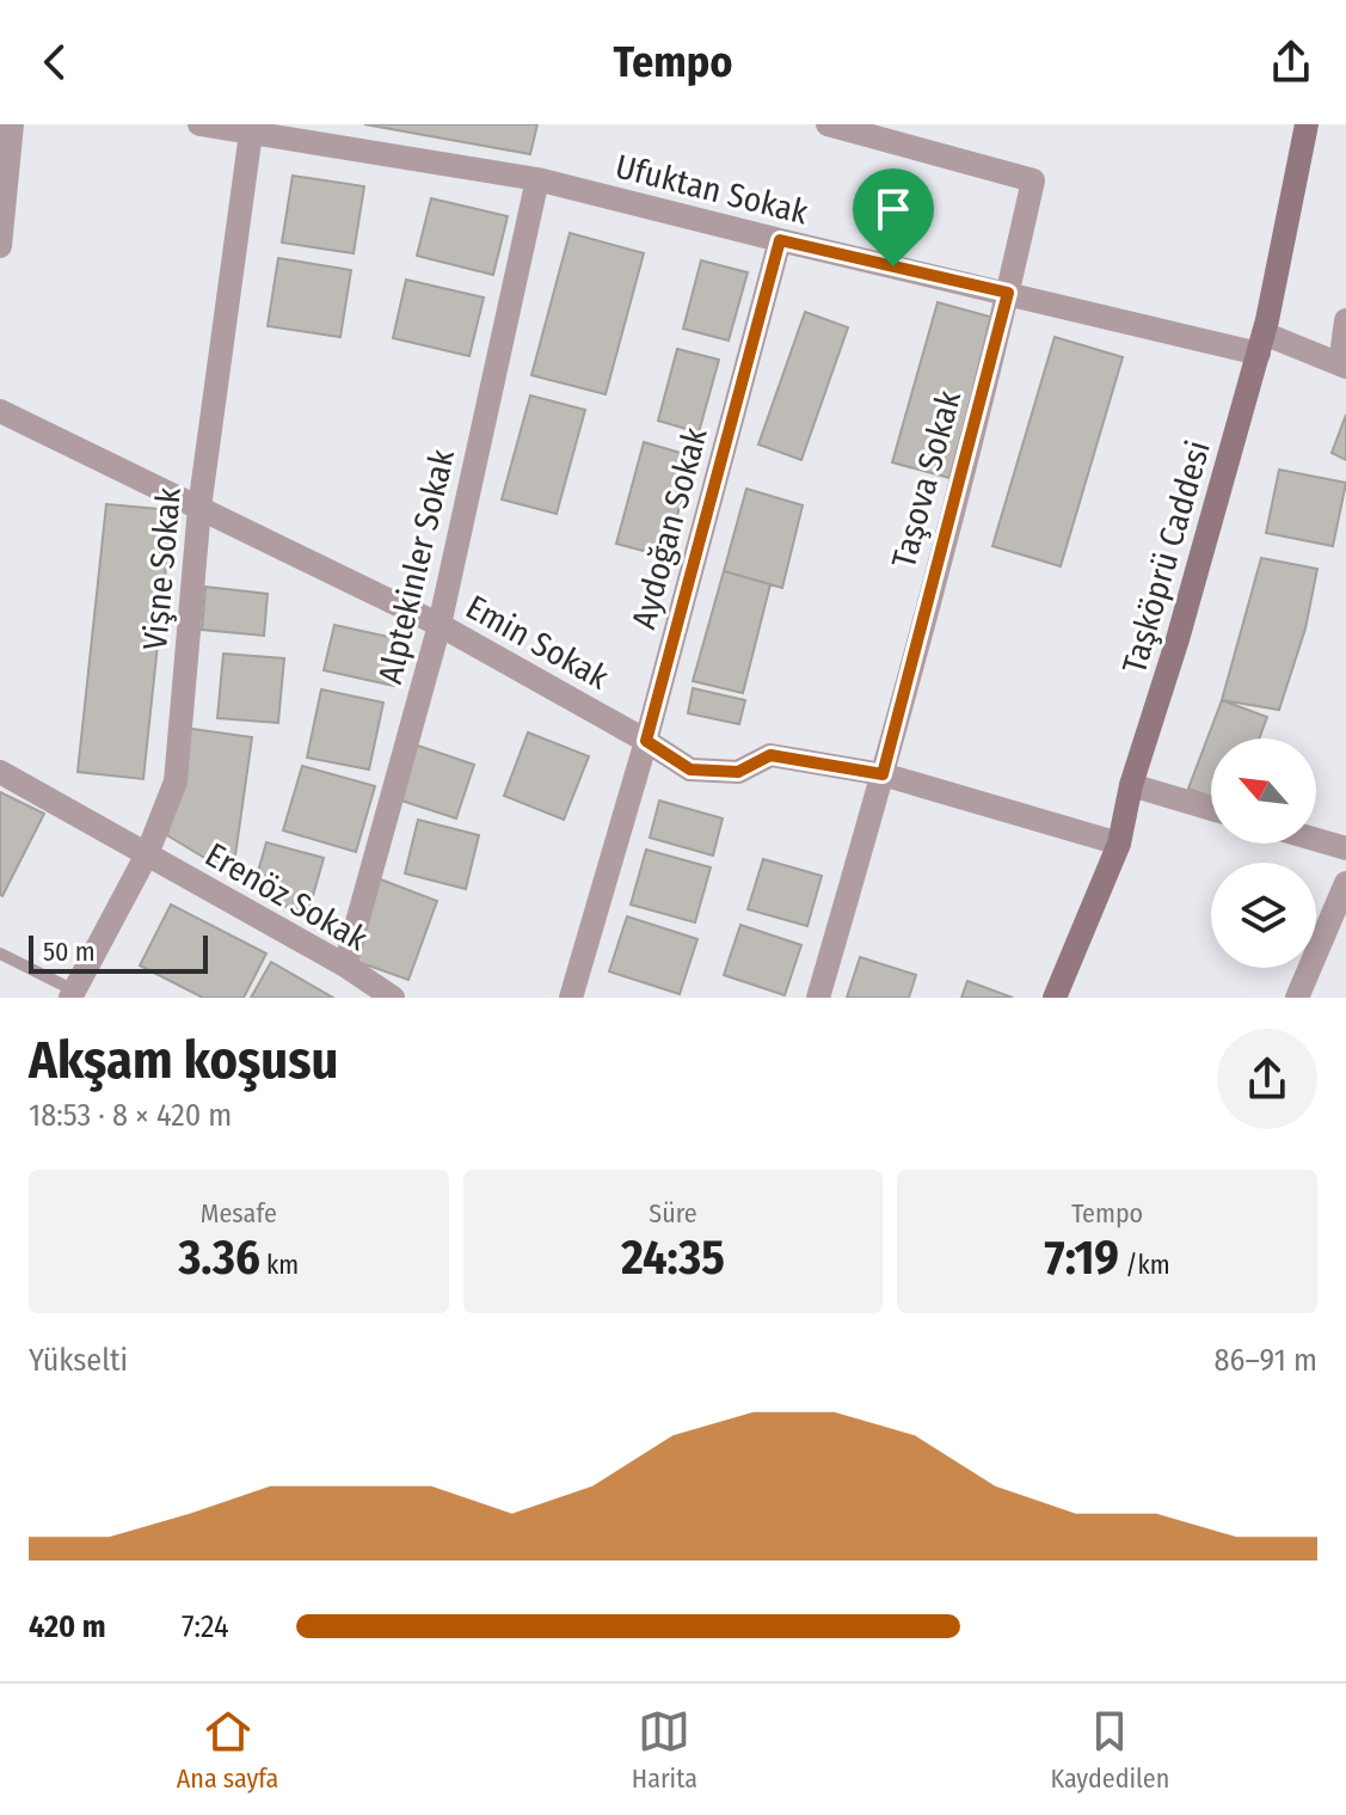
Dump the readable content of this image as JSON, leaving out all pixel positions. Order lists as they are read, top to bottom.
{
  "streets": {
    "main road": ["Taşköprü Caddesi"],
    "street": [
      "Ufuktan Sokak",
      "Taşova Sokak",
      "Aydoğan Sokak",
      "Alptekinler Sokak",
      "Vişne Sokak",
      "Emin Sokak",
      "Erenöz Sokak"
    ]
  },
  "crossings": [
    ["Ufuktan Sokak", "Taşova Sokak"],
    ["Ufuktan Sokak", "Aydoğan Sokak"],
    ["Ufuktan Sokak", "Taşköprü Caddesi"],
    ["Ufuktan Sokak", "Alptekinler Sokak"],
    ["Ufuktan Sokak", "Vişne Sokak"],
    ["Taşova Sokak", "Emin Sokak"],
    ["Aydoğan Sokak", "Emin Sokak"],
    ["Taşköprü Caddesi", "Emin Sokak"],
    ["Alptekinler Sokak", "Emin Sokak"],
    ["Alptekinler Sokak", "Erenöz Sokak"],
    ["Vişne Sokak", "Emin Sokak"],
    ["Vişne Sokak", "Erenöz Sokak"]
  ],
  "scale_bar": "50 m",
  "north": "top left",
  "page": {
    "header": "Tempo",
    "scale": "50 m",
    "heading": ["Akşam koşusu", "18:53 · 8 × 420 m"],
    "stats": [
      ["Mesafe", "3.36 km"],
      ["Süre", "24:35"],
      ["Tempo", "7:19 /km"]
    ],
    "chart": ["Yükselti", "86–91 m"],
    "list": [
      {
        "name": "420 m",
        "note": "7:24"
      }
    ],
    "tabs": ["Ana sayfa", "Harita", "Kaydedilen"]
  }
}
